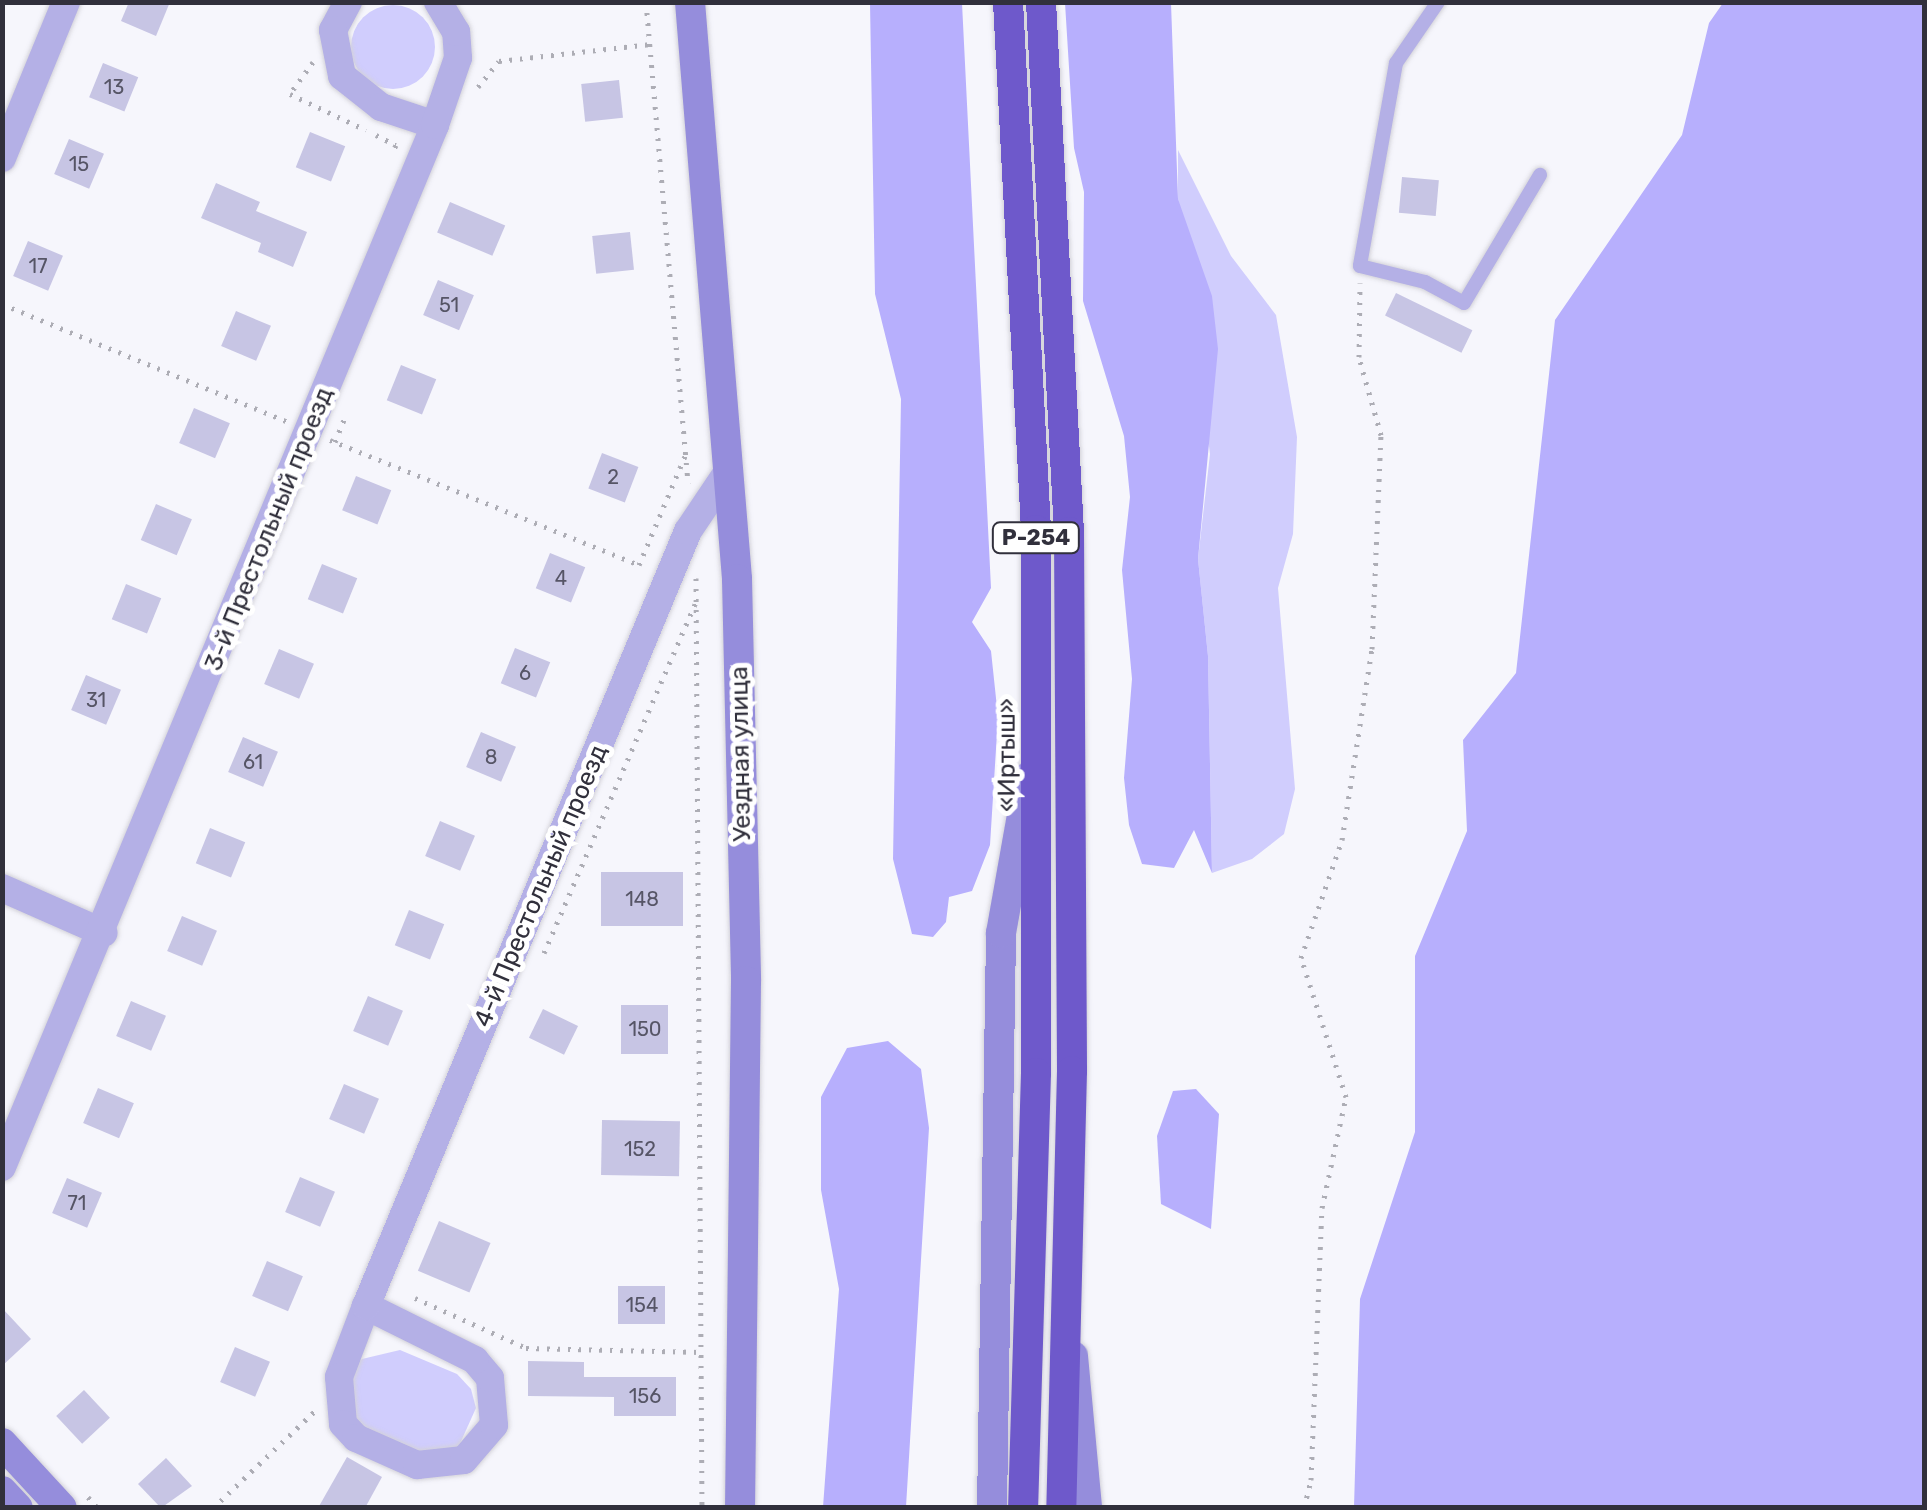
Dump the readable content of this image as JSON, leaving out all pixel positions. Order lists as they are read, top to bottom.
{
  "streets": {
    "highway": ["Р-254", "«Иртыш»"],
    "street": ["3-й Престольный проезд", "Уездная улица", "4-й Престольный проезд"]
  },
  "crossings": [
    ["Уездная улица", "4-й Престольный проезд"]
  ],
  "house_numbers": [
    "13",
    "15",
    "17",
    "51",
    "2",
    "4",
    "6",
    "31",
    "8",
    "61",
    "148",
    "150",
    "152",
    "71",
    "154",
    "156"
  ]
}
